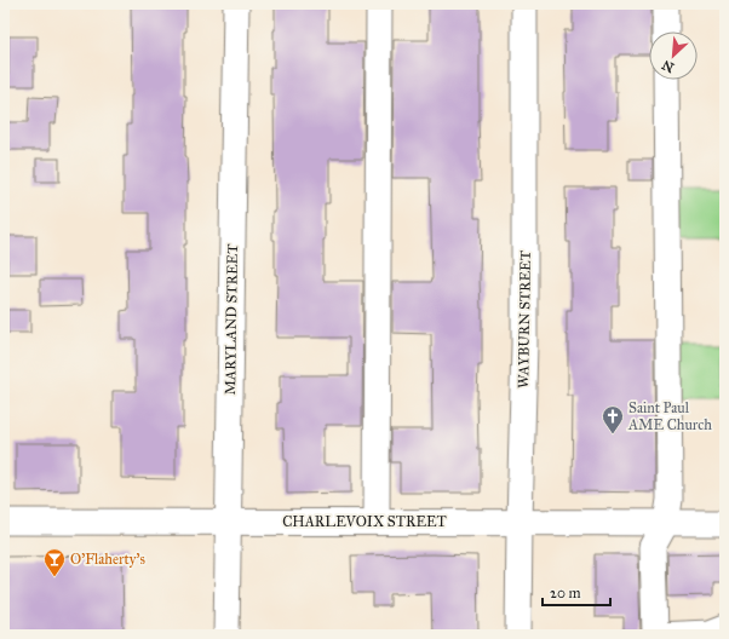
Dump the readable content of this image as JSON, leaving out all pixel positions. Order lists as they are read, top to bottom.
{
  "streets": {
    "street": ["MARYLAND STREET", "WAYBURN STREET", "CHARLEVOIX STREET"]
  },
  "crossings": [
    ["MARYLAND STREET", "CHARLEVOIX STREET"],
    ["WAYBURN STREET", "CHARLEVOIX STREET"]
  ],
  "places": {
    "church": ["Saint Paul AME Church"],
    "bar": ["O'Flaherty's"]
  },
  "scale_bar": "20 m",
  "north": "bottom left"
}
